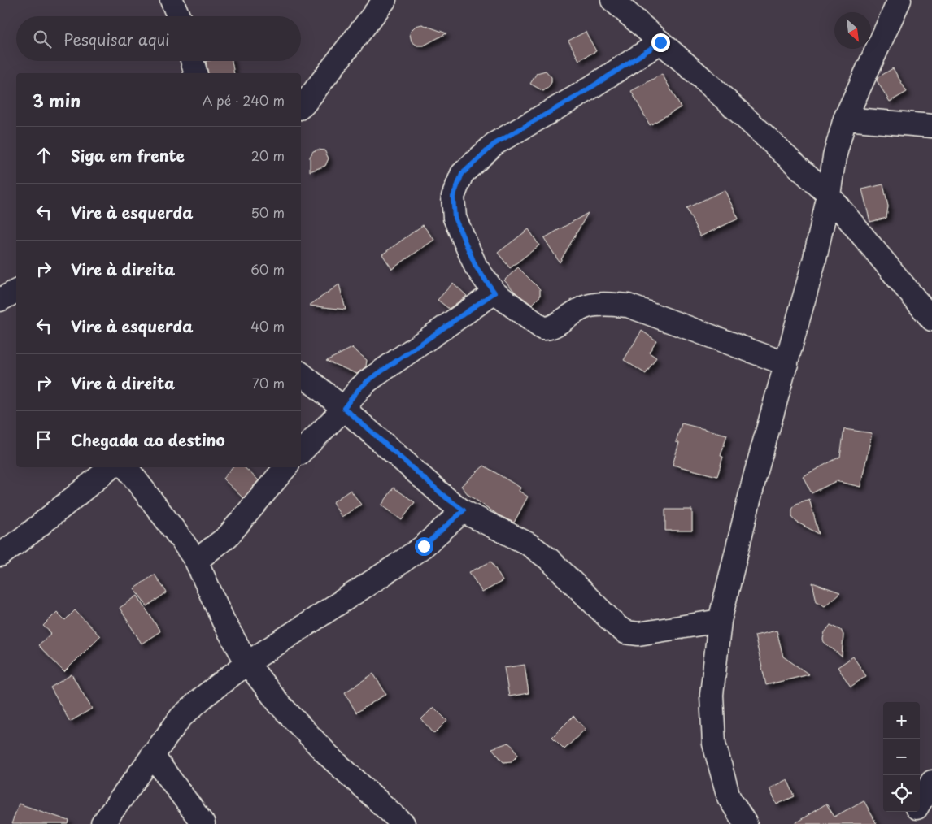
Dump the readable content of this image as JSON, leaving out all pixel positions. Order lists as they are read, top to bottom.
{
  "north": "bottom right",
  "page": {
    "search": "Pesquisar aqui",
    "heading": ["3 min", "A pé · 240 m"],
    "list": [
      ["Siga em frente", "20 m"],
      ["Vire à esquerda", "50 m"],
      ["Vire à direita", "60 m"],
      ["Vire à esquerda", "40 m"],
      ["Vire à direita", "70 m"],
      "Chegada ao destino"
    ],
    "map_buttons": ["+", "−"]
  }
}
